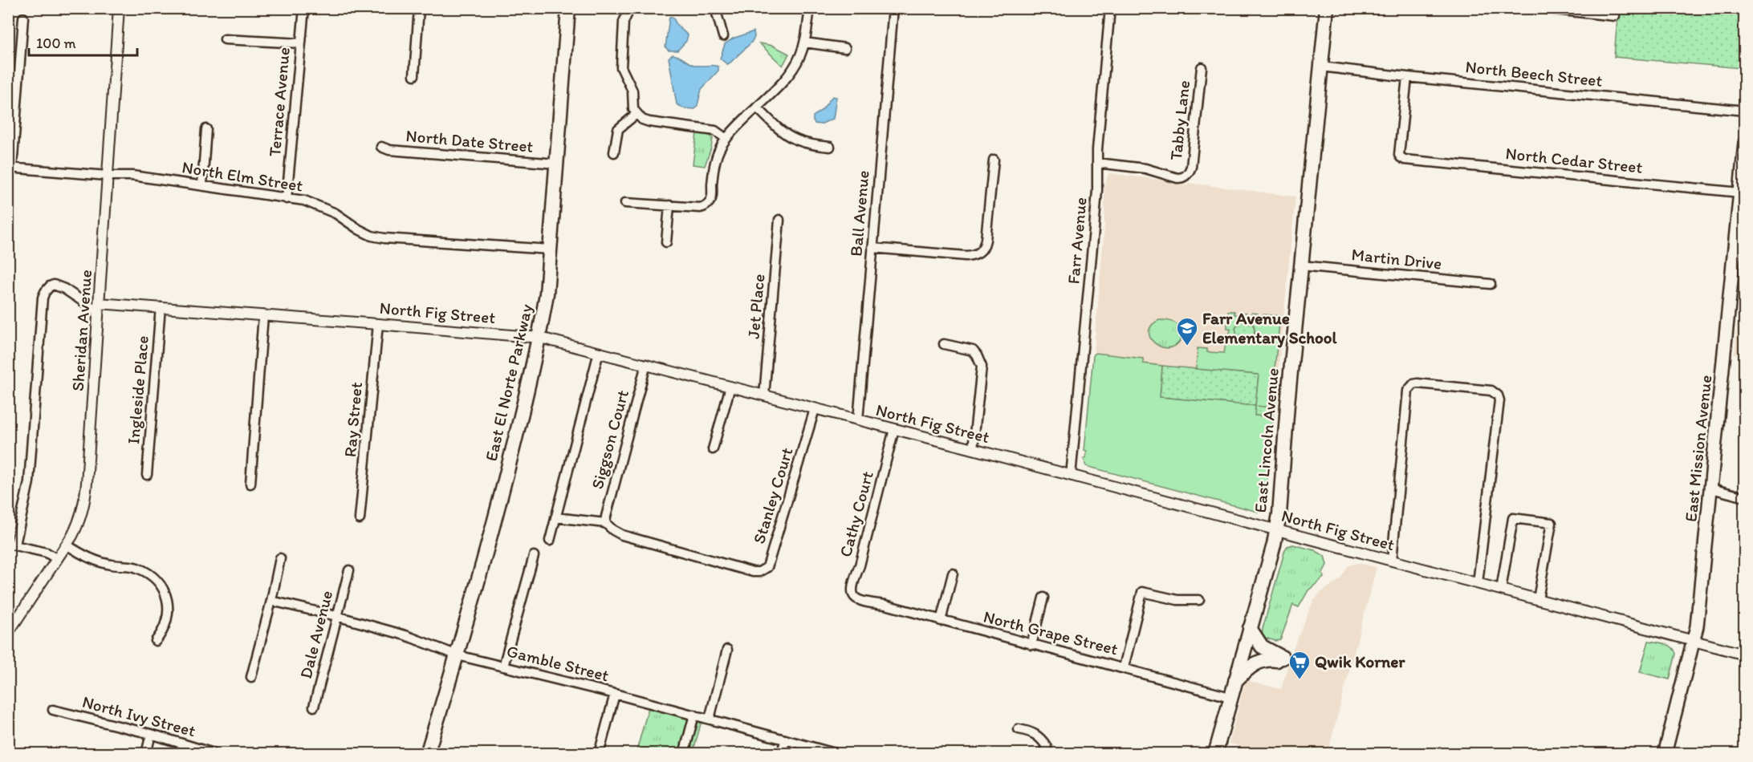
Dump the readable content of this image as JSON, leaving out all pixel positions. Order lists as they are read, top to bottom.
{
  "streets": {
    "main road": ["East El Norte Parkway", "East Lincoln Avenue", "East Mission Avenue"],
    "street": [
      "North Beech Street",
      "Terrace Avenue",
      "Tabby Lane",
      "North Date Street",
      "North Cedar Street",
      "North Elm Street",
      "Ball Avenue",
      "Farr Avenue",
      "Martin Drive",
      "Jet Place",
      "North Fig Street",
      "Sheridan Avenue",
      "Ingleside Place",
      "Ray Street",
      "Siggson Court",
      "Stanley Court",
      "Cathy Court",
      "North Grape Street",
      "Dale Avenue",
      "Gamble Street",
      "North Ivy Street"
    ]
  },
  "crossings": [
    ["North Beech Street", "North Cedar Street"],
    ["North Beech Street", "East Lincoln Avenue"],
    ["Terrace Avenue", "North Elm Street"],
    ["Tabby Lane", "Farr Avenue"],
    ["North Date Street", "East El Norte Parkway"],
    ["North Cedar Street", "East Mission Avenue"],
    ["North Elm Street", "Sheridan Avenue"],
    ["North Elm Street", "East El Norte Parkway"],
    ["Ball Avenue", "North Fig Street"],
    ["Farr Avenue", "North Fig Street"],
    ["Martin Drive", "East Lincoln Avenue"],
    ["Jet Place", "North Fig Street"],
    ["North Fig Street", "Sheridan Avenue"],
    ["North Fig Street", "East El Norte Parkway"],
    ["North Fig Street", "Ingleside Place"],
    ["North Fig Street", "Ray Street"],
    ["North Fig Street", "Siggson Court"],
    ["North Fig Street", "East Lincoln Avenue"],
    ["North Fig Street", "East Mission Avenue"],
    ["North Fig Street", "Stanley Court"],
    ["North Fig Street", "Cathy Court"],
    ["East El Norte Parkway", "Gamble Street"],
    ["Siggson Court", "Stanley Court"],
    ["East Lincoln Avenue", "North Grape Street"],
    ["Cathy Court", "North Grape Street"],
    ["Dale Avenue", "Gamble Street"]
  ],
  "places": {
    "school or university": ["Farr Avenue Elementary School"],
    "supermarket": ["Qwik Korner"]
  },
  "scale_bar": "100 m"
}
